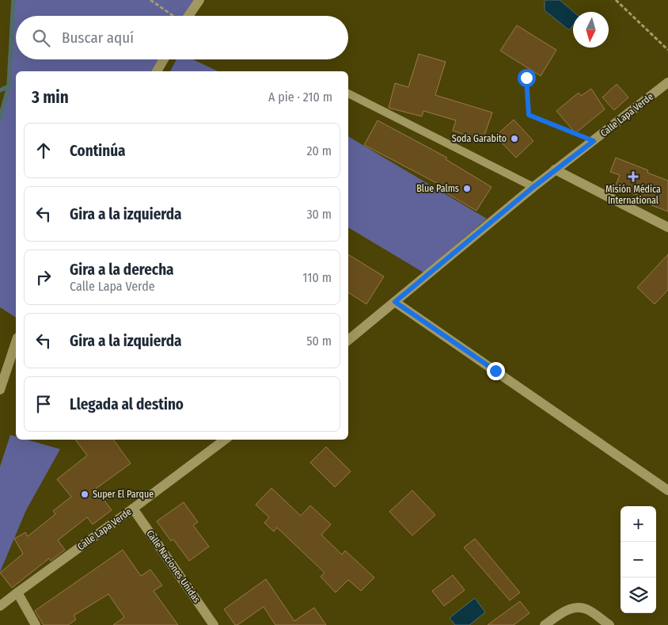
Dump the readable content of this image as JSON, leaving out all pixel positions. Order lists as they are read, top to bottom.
{
  "streets": {
    "street": ["Calle Lapa Verde", "Calle Naciones Unidas"]
  },
  "crossings": [
    ["Calle Lapa Verde", "Calle Naciones Unidas"]
  ],
  "places": {
    "other": ["Soda Garabito", "Blue Palms", "Super El Parque"],
    "health": ["Misión Médica International"]
  },
  "north": "bottom",
  "page": {
    "search": "Buscar aquí",
    "heading": ["3 min", "A pie · 210 m"],
    "list": [
      ["Continúa", "20 m"],
      ["Gira a la izquierda", "30 m"],
      ["Gira a la derecha", "Calle Lapa Verde", "110 m"],
      ["Gira a la izquierda", "50 m"],
      "Llegada al destino"
    ],
    "map_buttons": ["+", "−"]
  }
}
